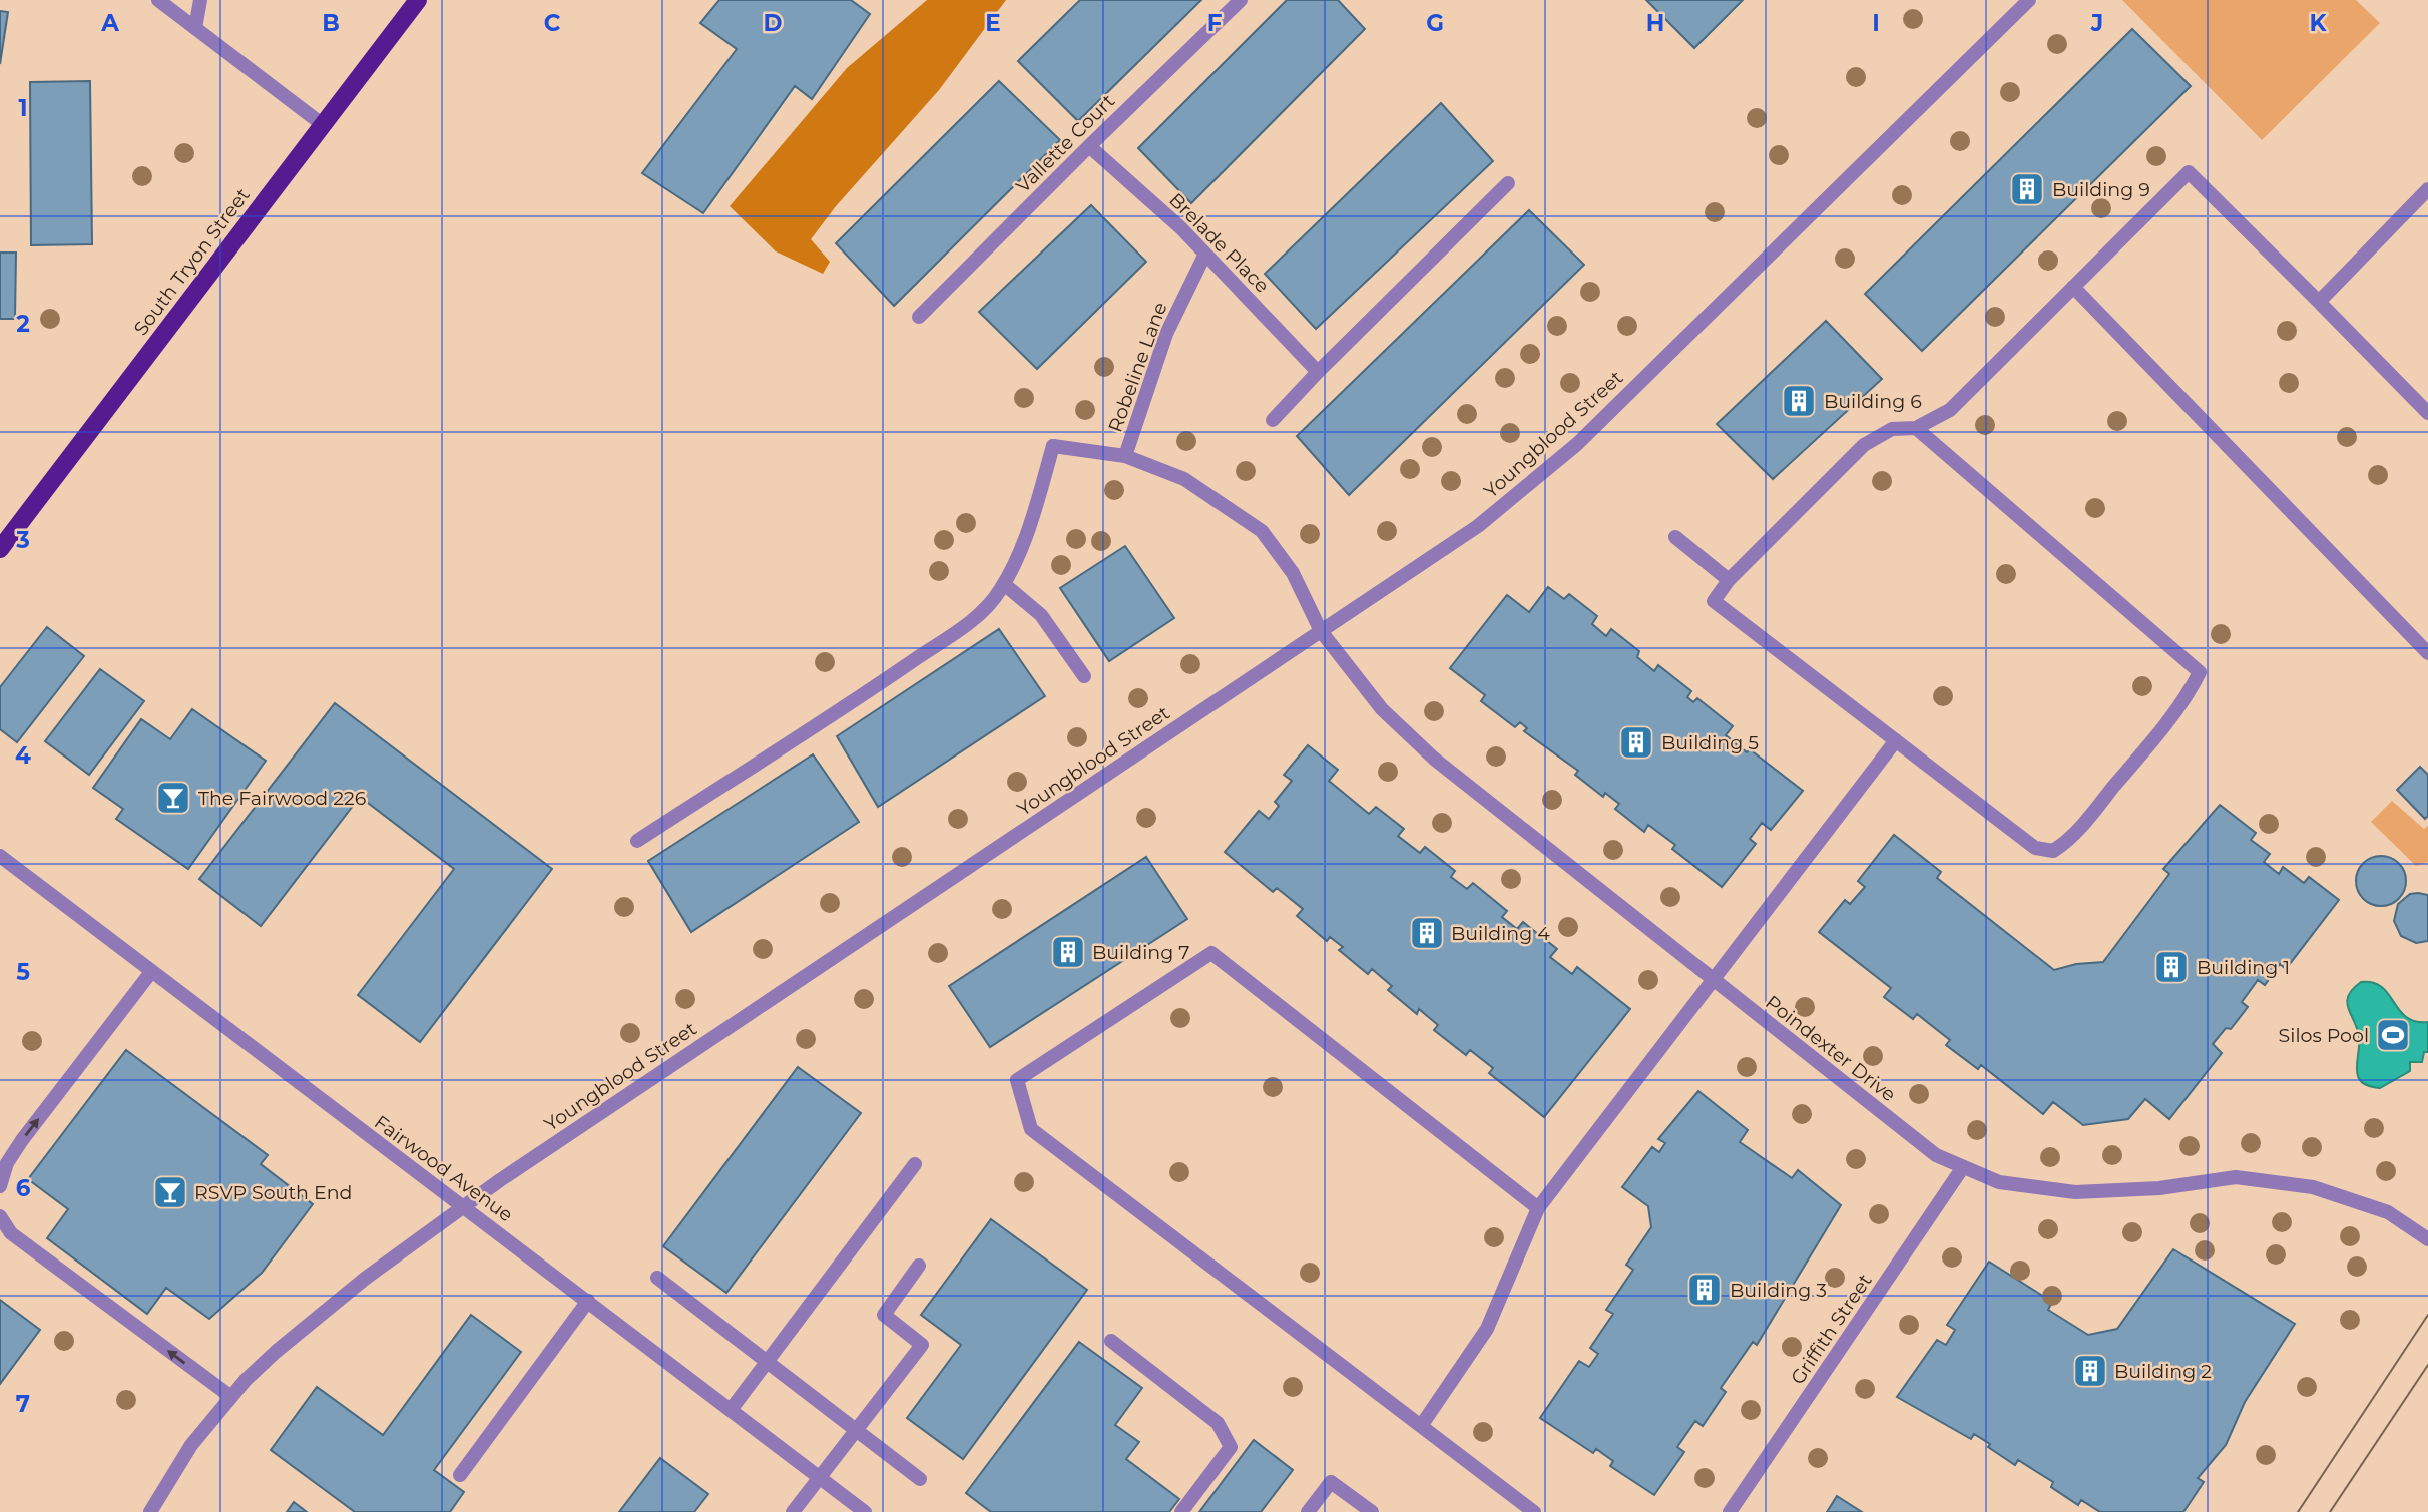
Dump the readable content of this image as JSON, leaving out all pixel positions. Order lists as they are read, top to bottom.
{
  "streets": {
    "main road": ["South Tryon Street"],
    "street": [
      "Vallette Court",
      "Brelade Place",
      "Robeline Lane",
      "Youngblood Street",
      "Poindexter Drive",
      "Fairwood Avenue",
      "Griffith Street"
    ]
  },
  "crossings": [
    ["Vallette Court", "Brelade Place"],
    ["Brelade Place", "Robeline Lane"],
    ["Robeline Lane", "Poindexter Drive"],
    ["Youngblood Street", "Poindexter Drive"],
    ["Youngblood Street", "Fairwood Avenue"],
    ["Poindexter Drive", "Griffith Street"]
  ],
  "places": {
    "building": [
      "Building 9",
      "Building 6",
      "Building 5",
      "Building 4",
      "Building 7",
      "Building 1",
      "Building 3",
      "Building 2"
    ],
    "bar": ["The Fairwood 226", "RSVP South End"],
    "sports": ["Silos Pool"]
  },
  "grid": {
    "columns": [
      "A",
      "B",
      "C",
      "D",
      "E",
      "F",
      "G",
      "H",
      "I",
      "J",
      "K"
    ],
    "rows": [
      "1",
      "2",
      "3",
      "4",
      "5",
      "6",
      "7"
    ]
  }
}
